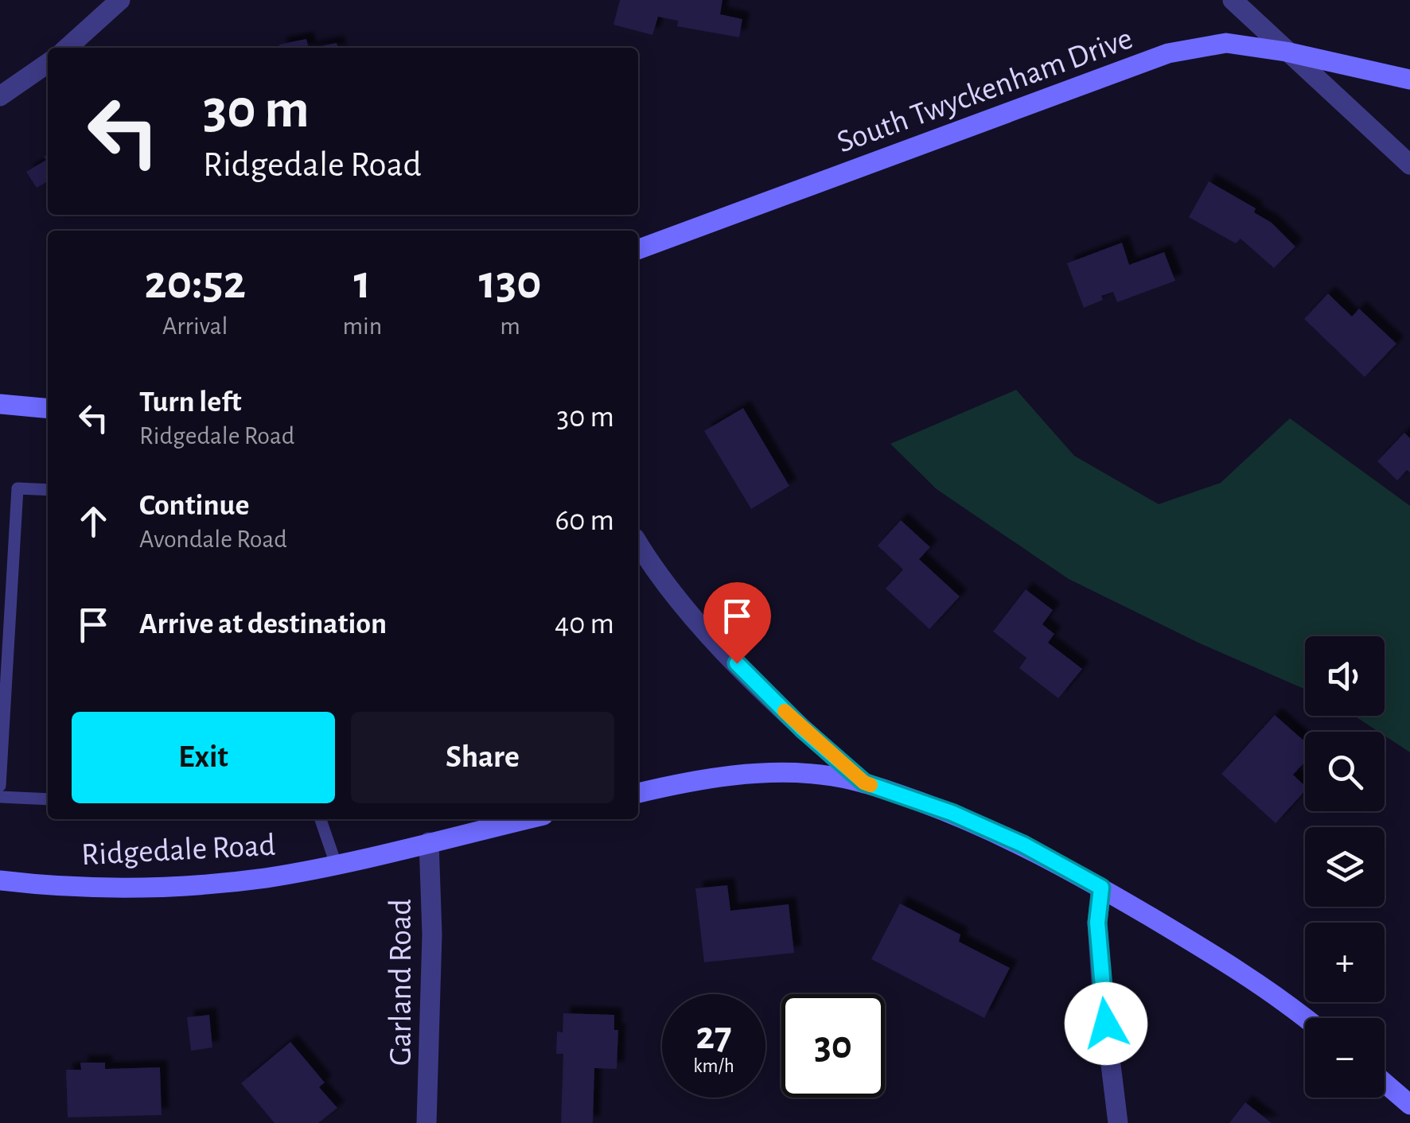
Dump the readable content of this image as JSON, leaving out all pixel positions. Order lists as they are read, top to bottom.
{
  "streets": {
    "street": ["South Twyckenham Drive", "Ridgedale Road", "Garland Road"]
  },
  "crossings": [
    ["Ridgedale Road", "Garland Road"]
  ],
  "page": {
    "turn": ["30 m", "Ridgedale Road"],
    "eta": [
      "20:52",
      "Arrival",
      "1",
      "min",
      "130",
      "m"
    ],
    "list": [
      {
        "name": "Turn left",
        "note": "Ridgedale Road",
        "value": "30 m"
      },
      {
        "name": "Continue",
        "note": "Avondale Road",
        "value": "60 m"
      },
      {
        "name": "Arrive at destination",
        "value": "40 m"
      }
    ],
    "map_buttons": ["+", "−"],
    "buttons": ["Exit", "Share"],
    "speed": "27 km/h",
    "limit": "30"
  }
}
